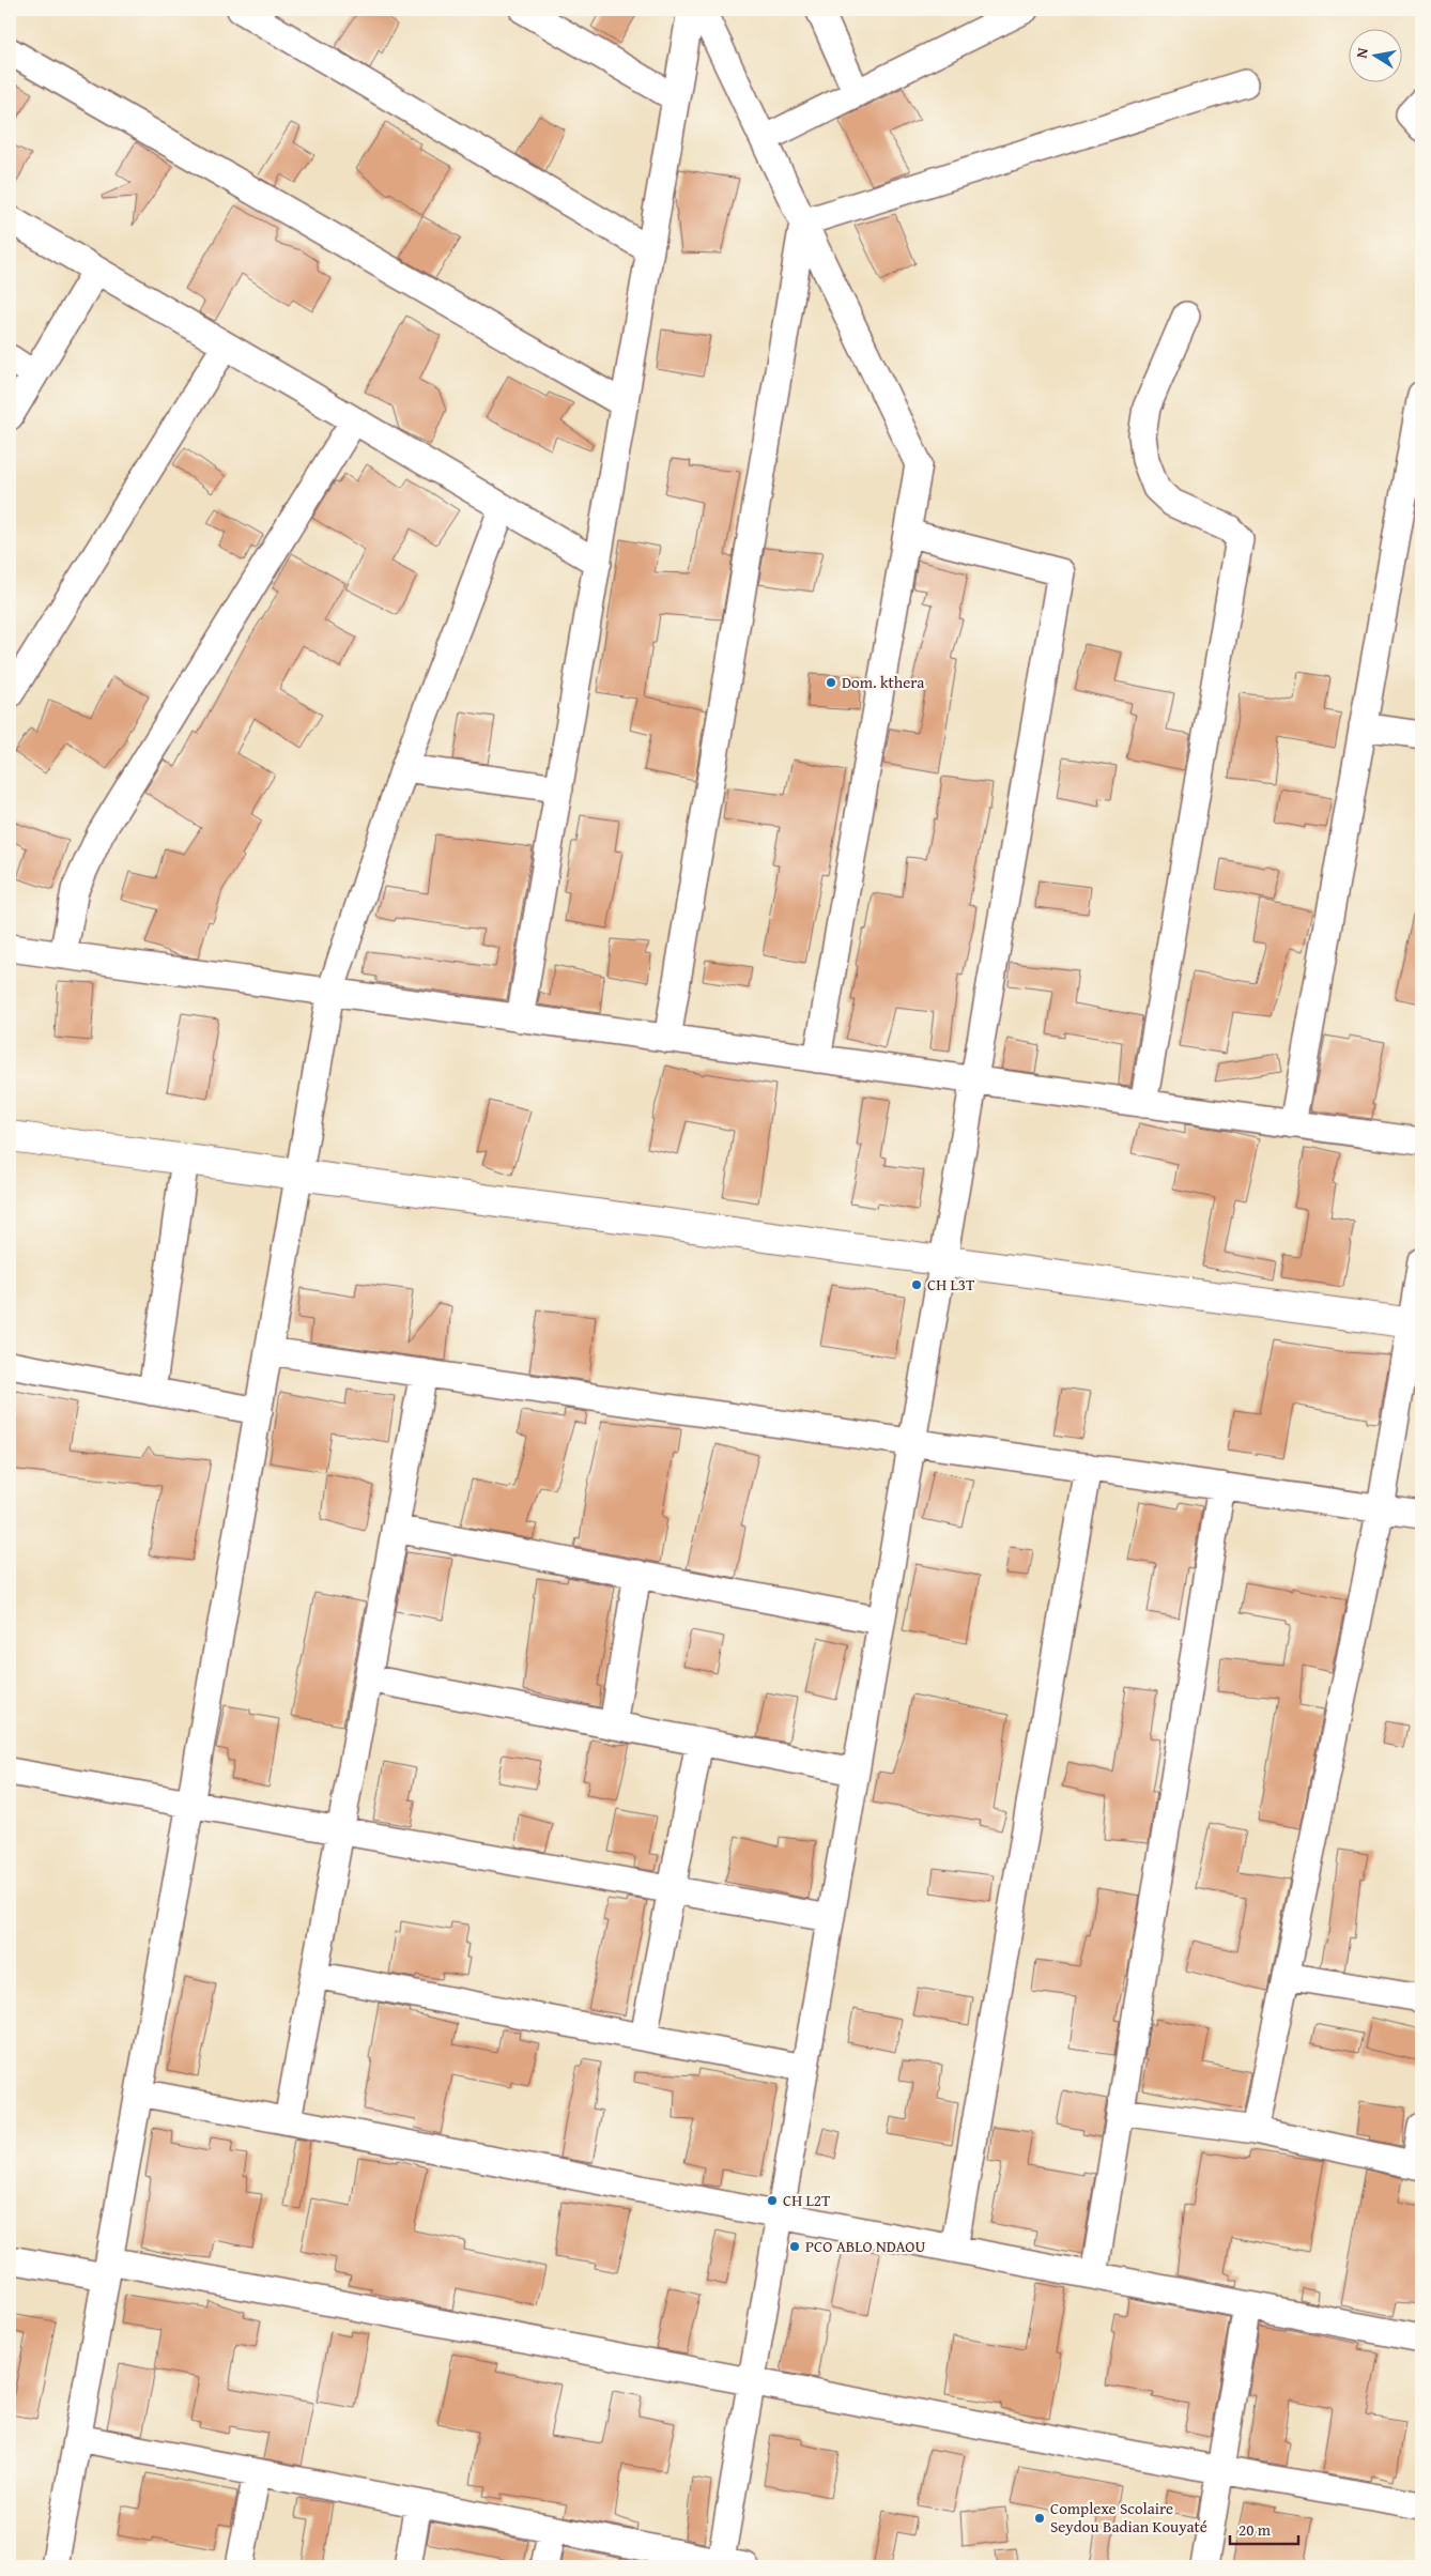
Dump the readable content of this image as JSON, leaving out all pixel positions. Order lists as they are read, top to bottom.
{
  "places": [
    "Dom. kthera",
    "CH L3T",
    "CH L2T",
    "PCO ABLO NDAOU",
    "Complexe Scolaire Seydou Badian Kouyaté"
  ],
  "scale_bar": "20 m",
  "north": "left"
}
